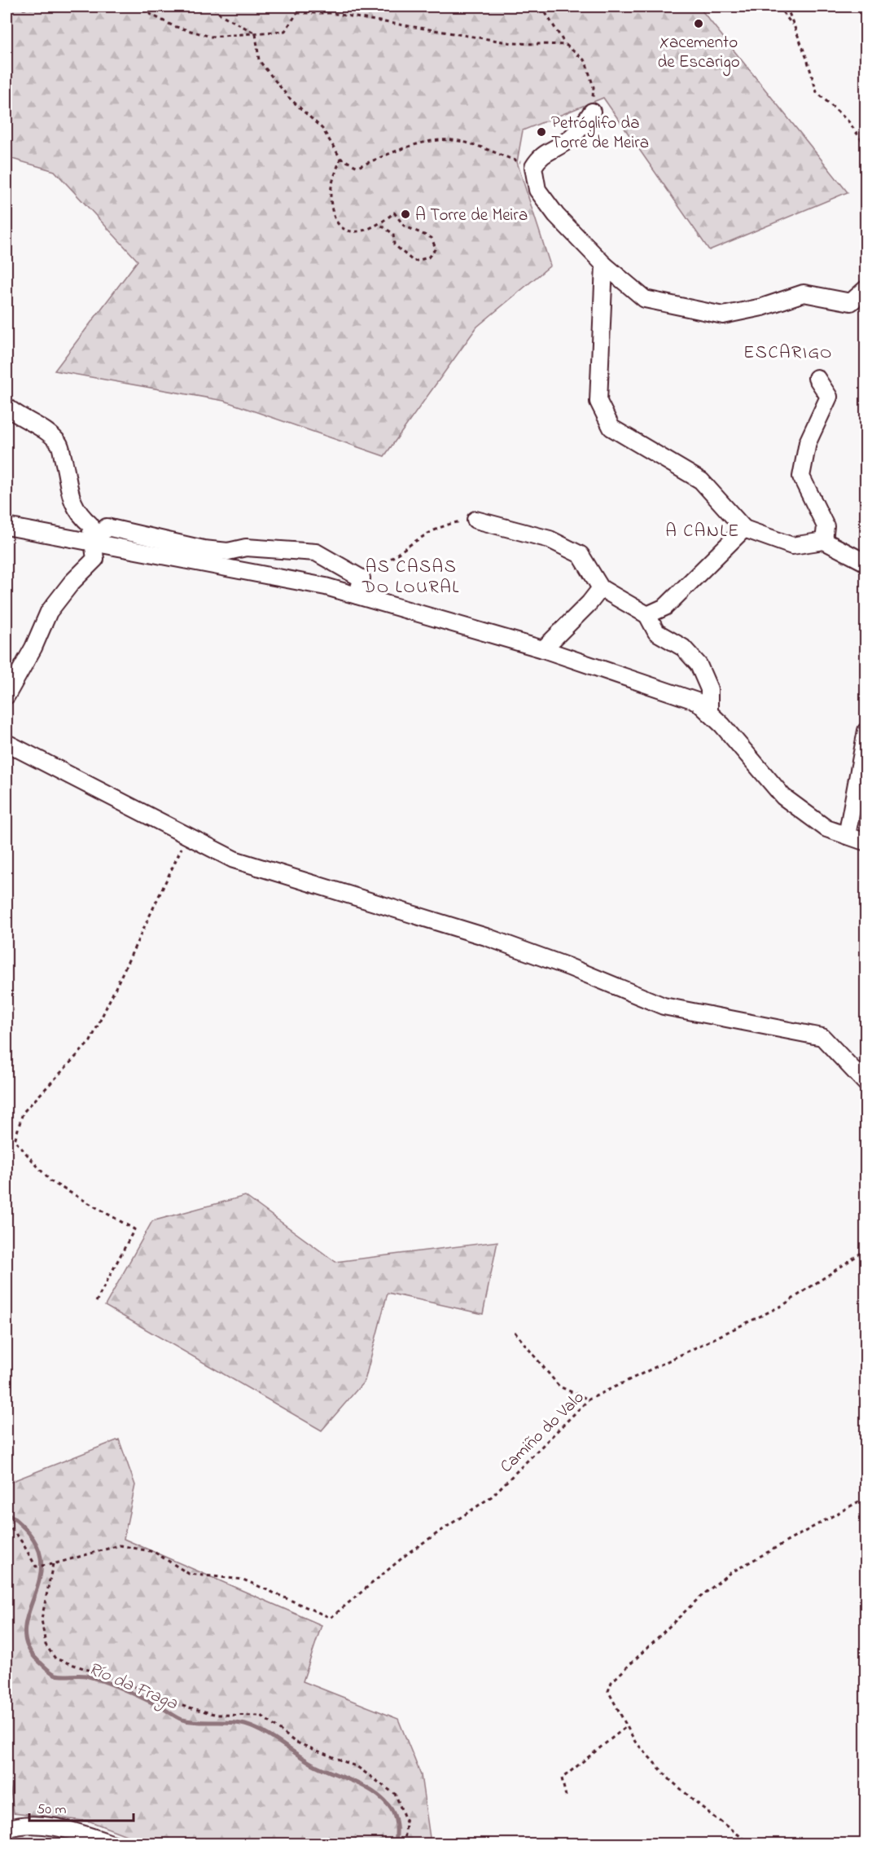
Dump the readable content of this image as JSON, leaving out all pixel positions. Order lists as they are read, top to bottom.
{
  "streets": {
    "path": ["Camiño do Valo"]
  },
  "districts": ["ESCARIGO", "A CANLE", "AS CASAS DO LOURAL"],
  "water": ["Río da Fraga"],
  "places": ["Xacemento de Escarigo", "Petróglifo da Torre de Meira", "A Torre de Meira"],
  "scale_bar": "50 m"
}
